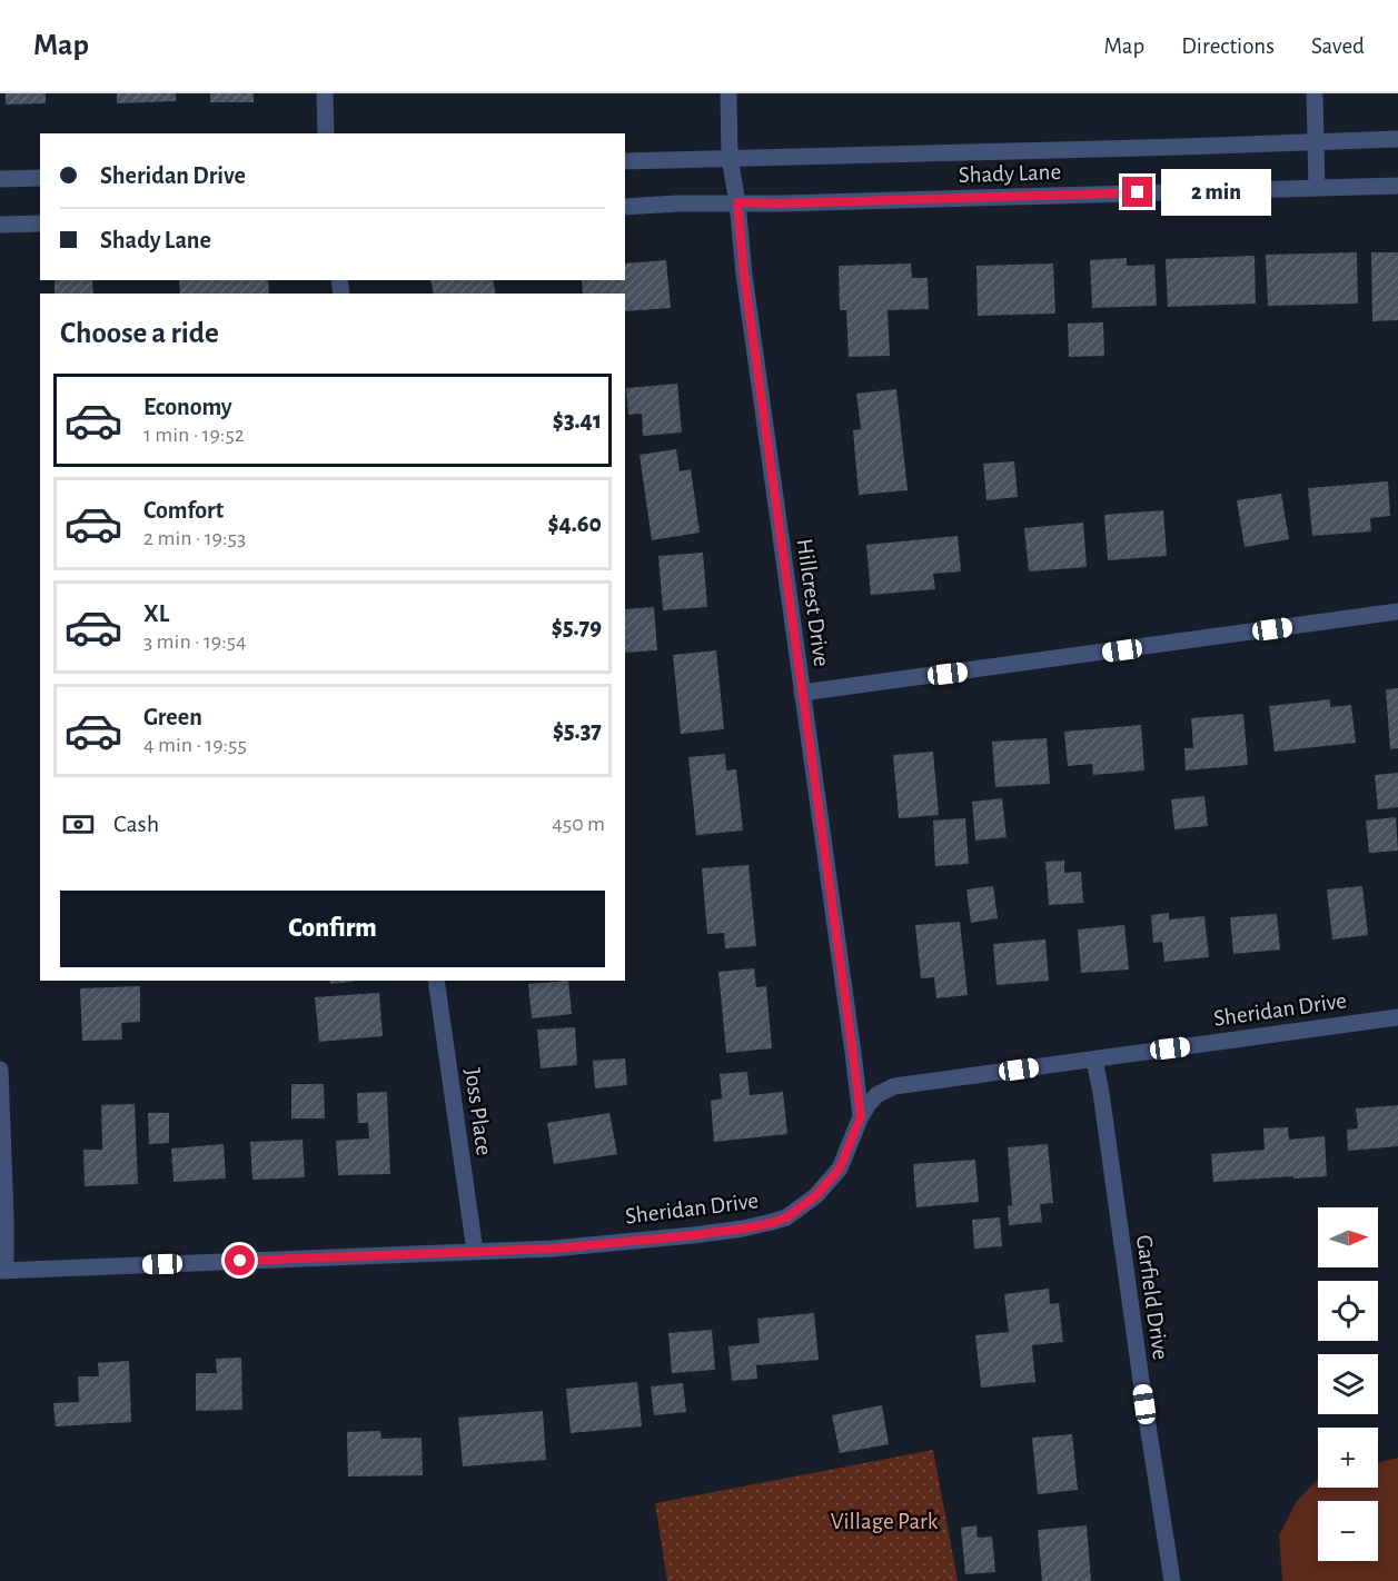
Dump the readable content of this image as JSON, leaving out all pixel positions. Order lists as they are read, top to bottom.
{
  "streets": {
    "street": [
      "Shady Lane",
      "Hillcrest Drive",
      "Sheridan Drive",
      "Joss Place",
      "Garfield Drive"
    ]
  },
  "crossings": [
    ["Shady Lane", "Hillcrest Drive"],
    ["Hillcrest Drive", "Sheridan Drive"],
    ["Sheridan Drive", "Joss Place"],
    ["Sheridan Drive", "Garfield Drive"]
  ],
  "parks": ["Village Park"],
  "north": "right",
  "page": {
    "header": "Map",
    "nav": ["Map", "Directions", "Saved"],
    "banner": ["Sheridan Drive", "Shady Lane"],
    "bubble": "2 min",
    "heading": "Choose a ride",
    "list": [
      {
        "name": "Economy",
        "note": "1 min · 19:52",
        "value": "$3.41"
      },
      {
        "name": "Comfort",
        "note": "2 min · 19:53",
        "value": "$4.60"
      },
      {
        "name": "XL",
        "note": "3 min · 19:54",
        "value": "$5.79"
      },
      {
        "name": "Green",
        "note": "4 min · 19:55",
        "value": "$5.37"
      }
    ],
    "pay": ["Cash", "450 m"],
    "buttons": "Confirm",
    "map_buttons": ["+", "−"]
  }
}
